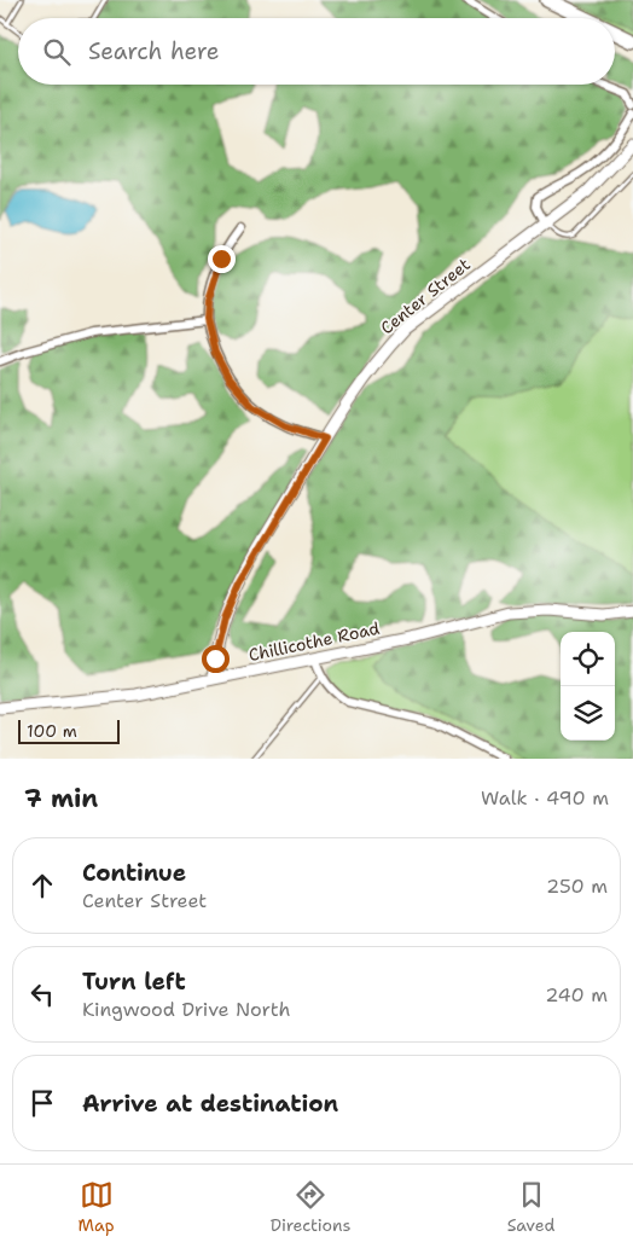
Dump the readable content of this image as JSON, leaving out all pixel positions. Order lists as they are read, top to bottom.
{
  "streets": {
    "main road": ["Center Street", "Chillicothe Road"]
  },
  "crossings": [
    ["Center Street", "Chillicothe Road"]
  ],
  "scale_bar": "100 m",
  "page": {
    "search": "Search here",
    "scale": "100 m",
    "heading": ["7 min", "Walk · 490 m"],
    "list": [
      ["Continue", "Center Street", "250 m"],
      ["Turn left", "Kingwood Drive North", "240 m"],
      "Arrive at destination"
    ],
    "nav": ["Map", "Directions", "Saved"]
  }
}
